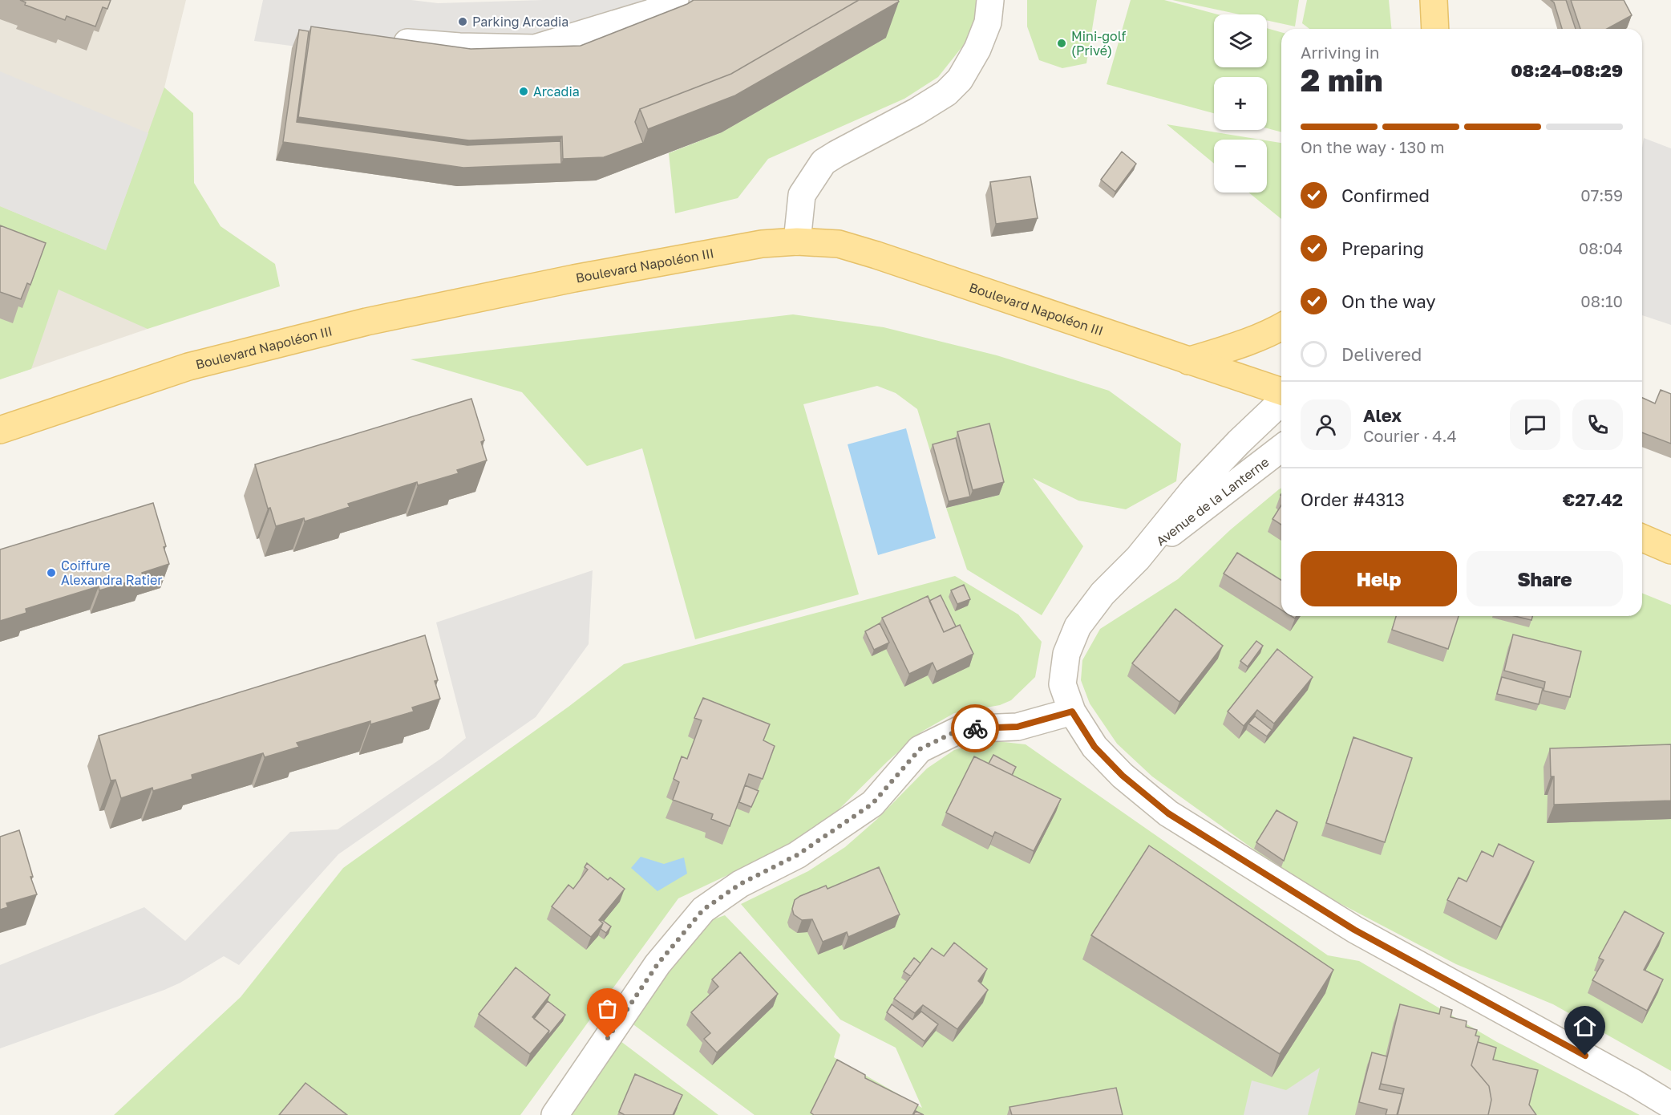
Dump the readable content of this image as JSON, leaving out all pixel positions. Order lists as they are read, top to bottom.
{
  "streets": {
    "main road": ["Boulevard Napoléon III"],
    "street": ["Avenue de la Lanterne"]
  },
  "places": [
    "Parking Arcadia",
    "Mini-golf (Privé)",
    "Arcadia",
    "Coiffure Alexandra Ratier"
  ],
  "page": {
    "map_buttons": ["+", "−"],
    "heading": ["2 min", "Arriving in", "08:24–08:29"],
    "panel": [
      "Alex",
      "Courier · 4.4",
      "Order #4313",
      "€27.42"
    ],
    "bar": "On the way · 130 m",
    "list": [
      ["Confirmed", "07:59"],
      ["Preparing", "08:04"],
      ["On the way", "08:10"],
      "Delivered"
    ],
    "buttons": ["Help", "Share"]
  }
}
